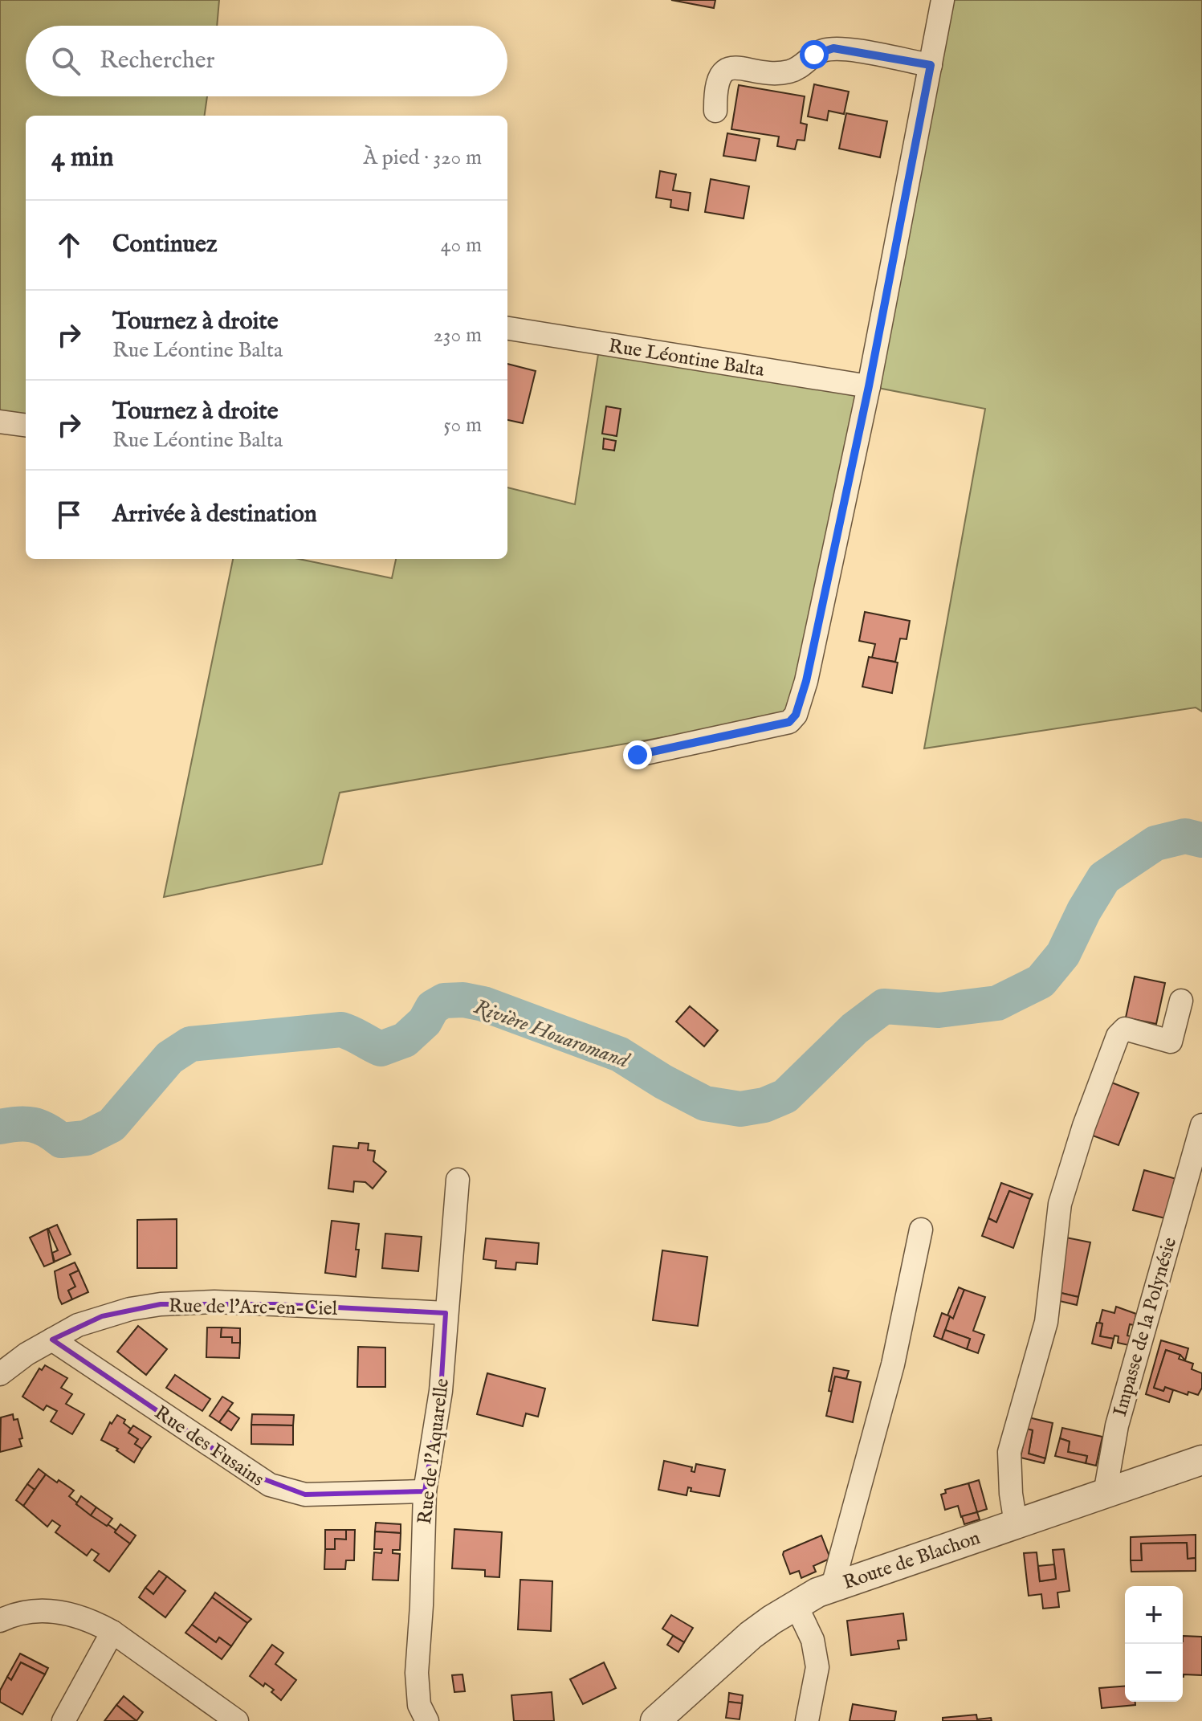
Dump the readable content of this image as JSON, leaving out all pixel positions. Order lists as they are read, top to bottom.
{
  "streets": {
    "street": [
      "Rue Léontine Balta",
      "Rue de l'Arc-en-Ciel",
      "Impasse de la Polynésie",
      "Rue des Fusains",
      "Rue de l'Aquarelle",
      "Route de Blachon"
    ]
  },
  "crossings": [
    ["Rue de l'Arc-en-Ciel", "Rue des Fusains"],
    ["Rue de l'Arc-en-Ciel", "Rue de l'Aquarelle"],
    ["Impasse de la Polynésie", "Route de Blachon"],
    ["Rue des Fusains", "Rue de l'Aquarelle"]
  ],
  "water": ["Rivière Houaromand"],
  "page": {
    "search": "Rechercher",
    "heading": ["4 min", "À pied · 320 m"],
    "list": [
      ["Continuez", "40 m"],
      ["Tournez à droite", "Rue Léontine Balta", "230 m"],
      ["Tournez à droite", "Rue Léontine Balta", "50 m"],
      "Arrivée à destination"
    ],
    "map_buttons": ["+", "−"]
  }
}
